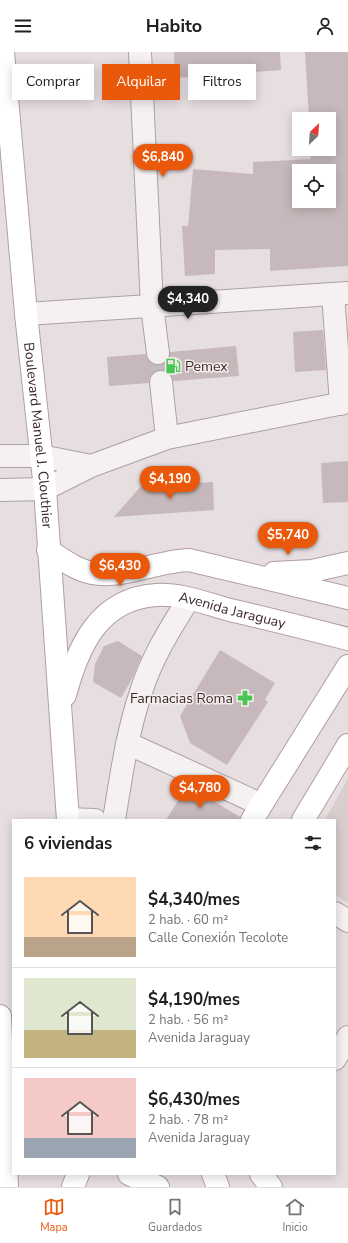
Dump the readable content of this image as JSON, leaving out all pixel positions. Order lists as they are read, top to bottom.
{
  "streets": {
    "main road": ["Boulevard Manuel J. Clouthier", "Avenida Jaraguay"]
  },
  "crossings": [
    ["Boulevard Manuel J. Clouthier", "Avenida Jaraguay"]
  ],
  "places": {
    "fuel station": ["Pemex"],
    "pharmacy": ["Farmacias Roma"]
  },
  "north": "top right",
  "page": {
    "header": "Habito",
    "chip": ["Comprar", "Alquilar", "Filtros"],
    "price": [
      "$6,840",
      "$4,340",
      "$4,190",
      "$5,740",
      "$6,430",
      "$4,780"
    ],
    "heading": "6 viviendas",
    "list": [
      {
        "name": "$4,340/mes",
        "note": "2 hab. · 60 m² · Calle Conexión Tecolote"
      },
      {
        "name": "$4,190/mes",
        "note": "2 hab. · 56 m² · Avenida Jaraguay"
      },
      {
        "name": "$6,430/mes",
        "note": "2 hab. · 78 m² · Avenida Jaraguay"
      }
    ],
    "tabs": ["Mapa", "Guardados", "Inicio"]
  }
}
